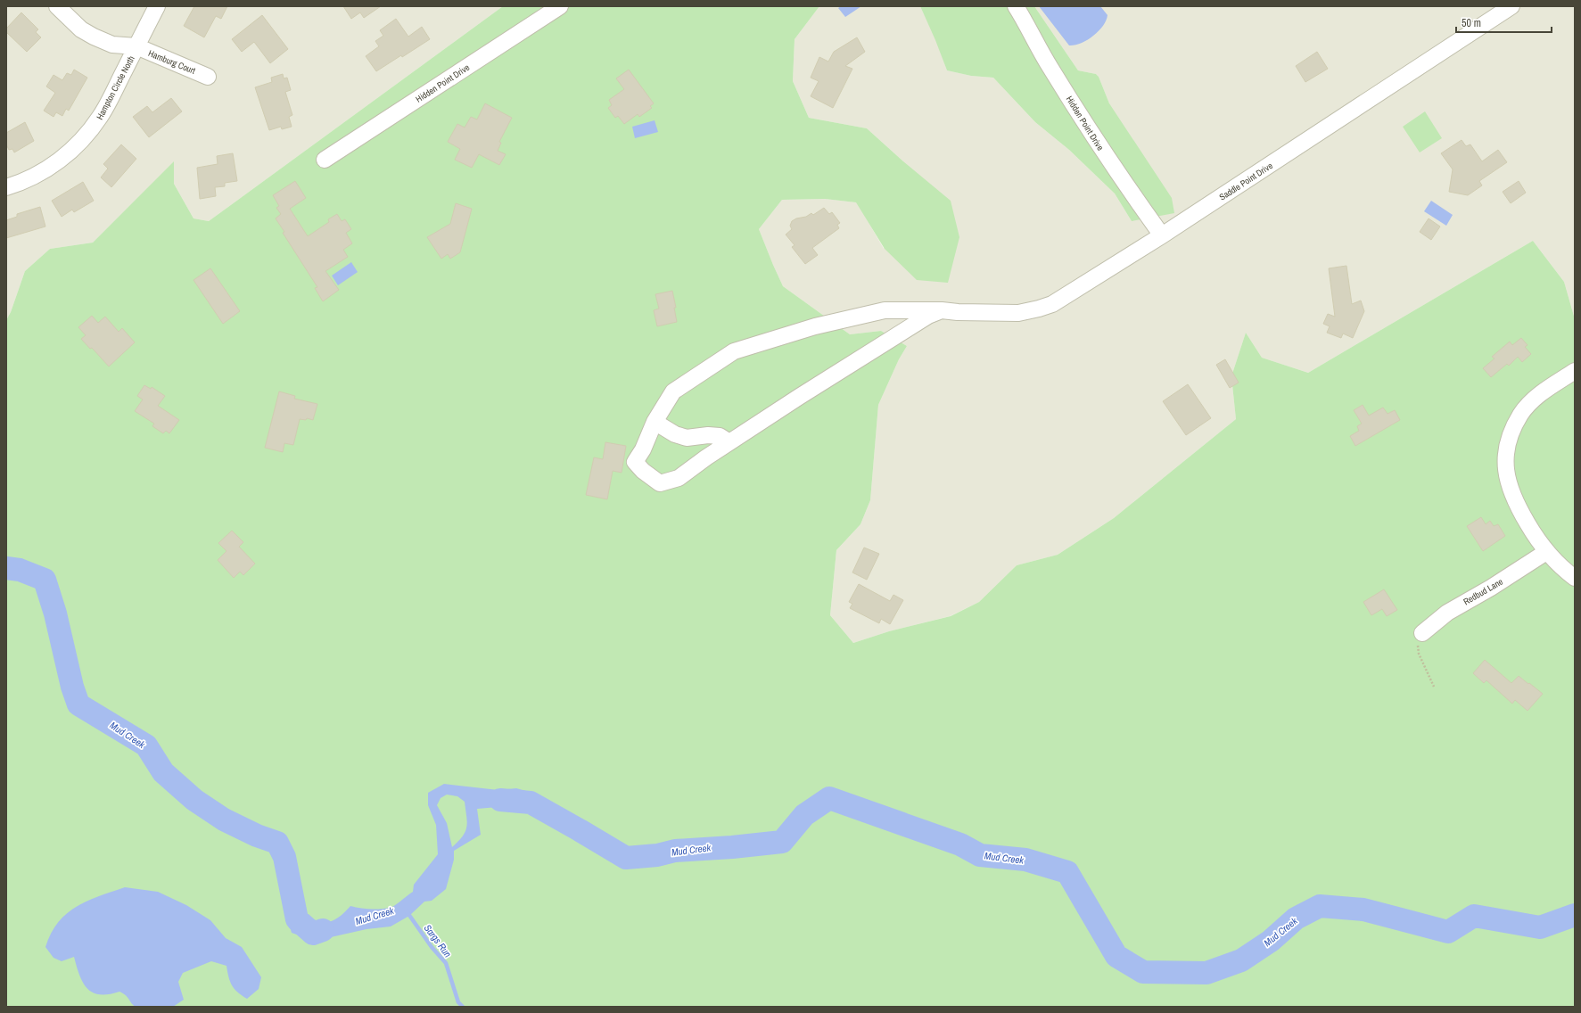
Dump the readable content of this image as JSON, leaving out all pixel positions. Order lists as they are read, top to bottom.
{
  "streets": {
    "street": [
      "Hamburg Court",
      "Hidden Point Drive",
      "Hampton Circle North",
      "Saddle Point Drive",
      "Redbud Lane"
    ]
  },
  "crossings": [
    ["Hamburg Court", "Hampton Circle North"],
    ["Hidden Point Drive", "Saddle Point Drive"]
  ],
  "water": ["Mud Creek", "Sargs Run"],
  "scale_bar": "50 m"
}
